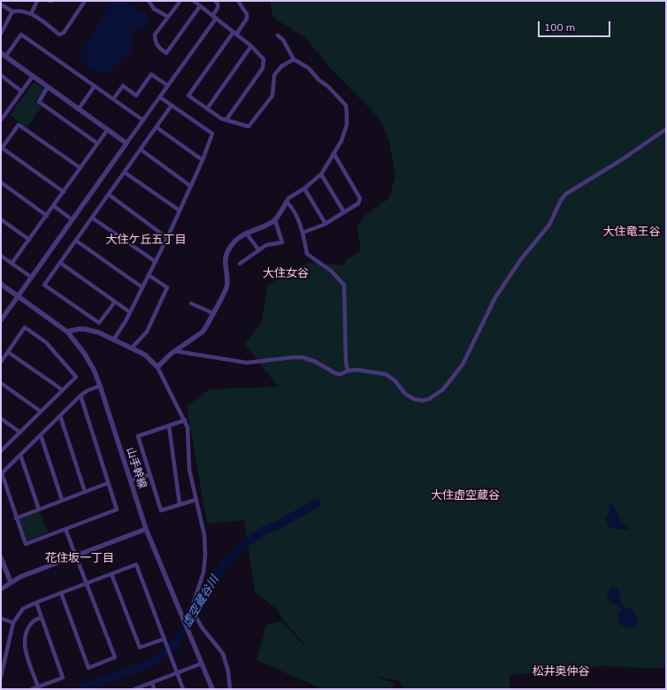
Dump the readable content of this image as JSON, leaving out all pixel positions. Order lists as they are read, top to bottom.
{
  "streets": {
    "street": ["山手幹線"]
  },
  "districts": [
    "大住竜王谷",
    "大住ケ丘五丁目",
    "大住女谷",
    "大住虚空蔵谷",
    "花住坂一丁目",
    "松井奥仲谷"
  ],
  "water": ["虚空蔵谷川"],
  "scale_bar": "100 m"
}
